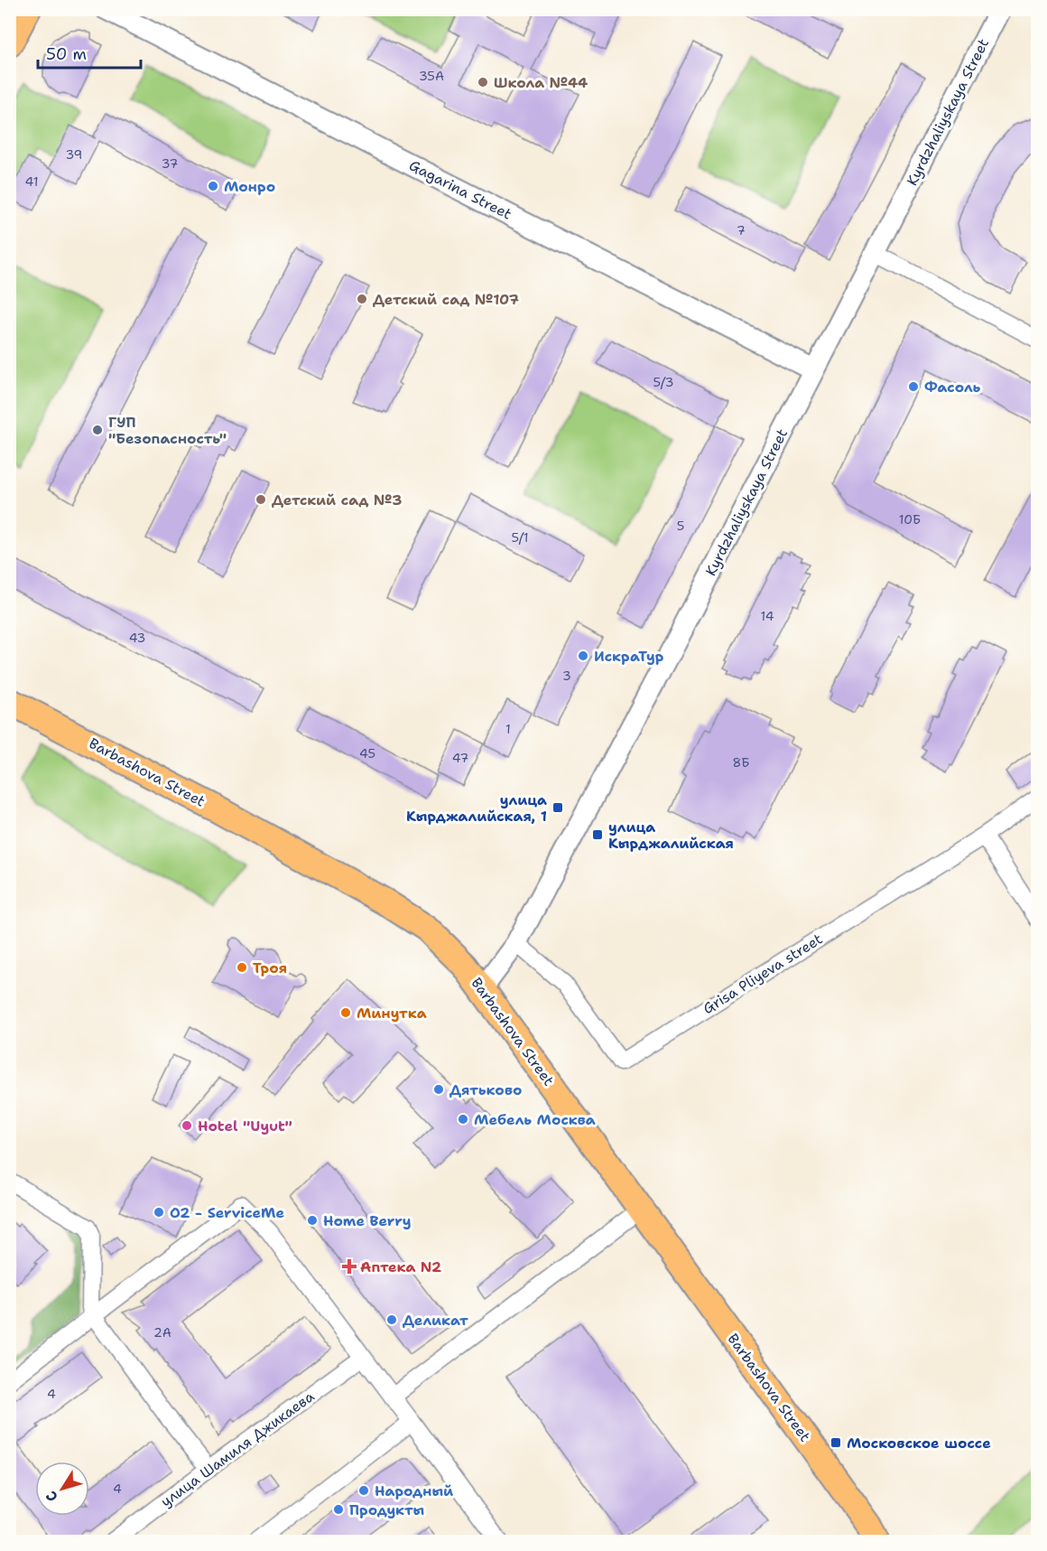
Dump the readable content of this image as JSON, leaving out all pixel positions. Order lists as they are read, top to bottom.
{
  "streets": {
    "main road": ["Barbashova Street"],
    "street": [
      "Kyrdzhaliyskaya Street",
      "Gagarina Street",
      "Grisa Pliyeva street",
      "улица Шамиля Джикаева"
    ]
  },
  "crossings": [
    ["Kyrdzhaliyskaya Street", "Gagarina Street"],
    ["Kyrdzhaliyskaya Street", "Barbashova Street"],
    ["Kyrdzhaliyskaya Street", "Grisa Pliyeva street"]
  ],
  "places": {
    "other": [
      "Школа №44",
      "Монро",
      "Детский сад №107",
      "Фасоль",
      "ГУП \"Безопасность\"",
      "Детский сад №3",
      "ИскраТур",
      "Троя",
      "Минутка",
      "Дятьково",
      "Мебель Москва",
      "Hotel \"Uyut\"",
      "О2 - ServiceMe",
      "Home Berry",
      "Деликат",
      "Народный",
      "Продукты"
    ],
    "transit": ["улица Кырджалийская, 1", "улица Кырджалийская", "Московское шоссе"],
    "health": ["Аптека N2"]
  },
  "house_numbers": [
    "35А",
    "39",
    "37",
    "41",
    "7",
    "5/3",
    "10Б",
    "5",
    "5/1",
    "14",
    "43",
    "3",
    "1",
    "45",
    "47",
    "8Б",
    "2А",
    "4",
    "4"
  ],
  "scale_bar": "50 m",
  "north": "bottom left"
}
